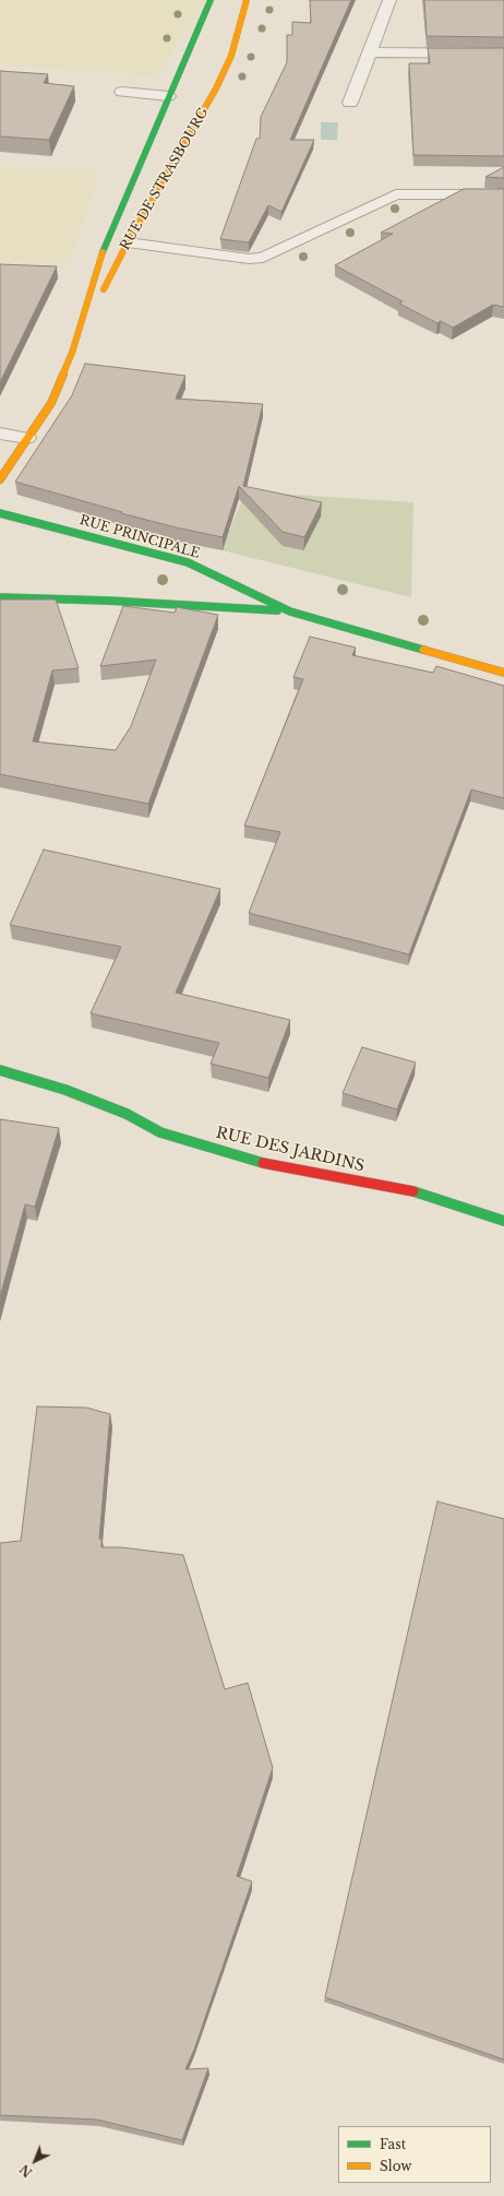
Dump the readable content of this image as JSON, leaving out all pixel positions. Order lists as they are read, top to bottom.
{
  "streets": {
    "main road": ["RUE DE STRASBOURG", "RUE PRINCIPALE", "RUE DES JARDINS"]
  },
  "legend": ["Fast", "Slow"],
  "north": "bottom left"
}
